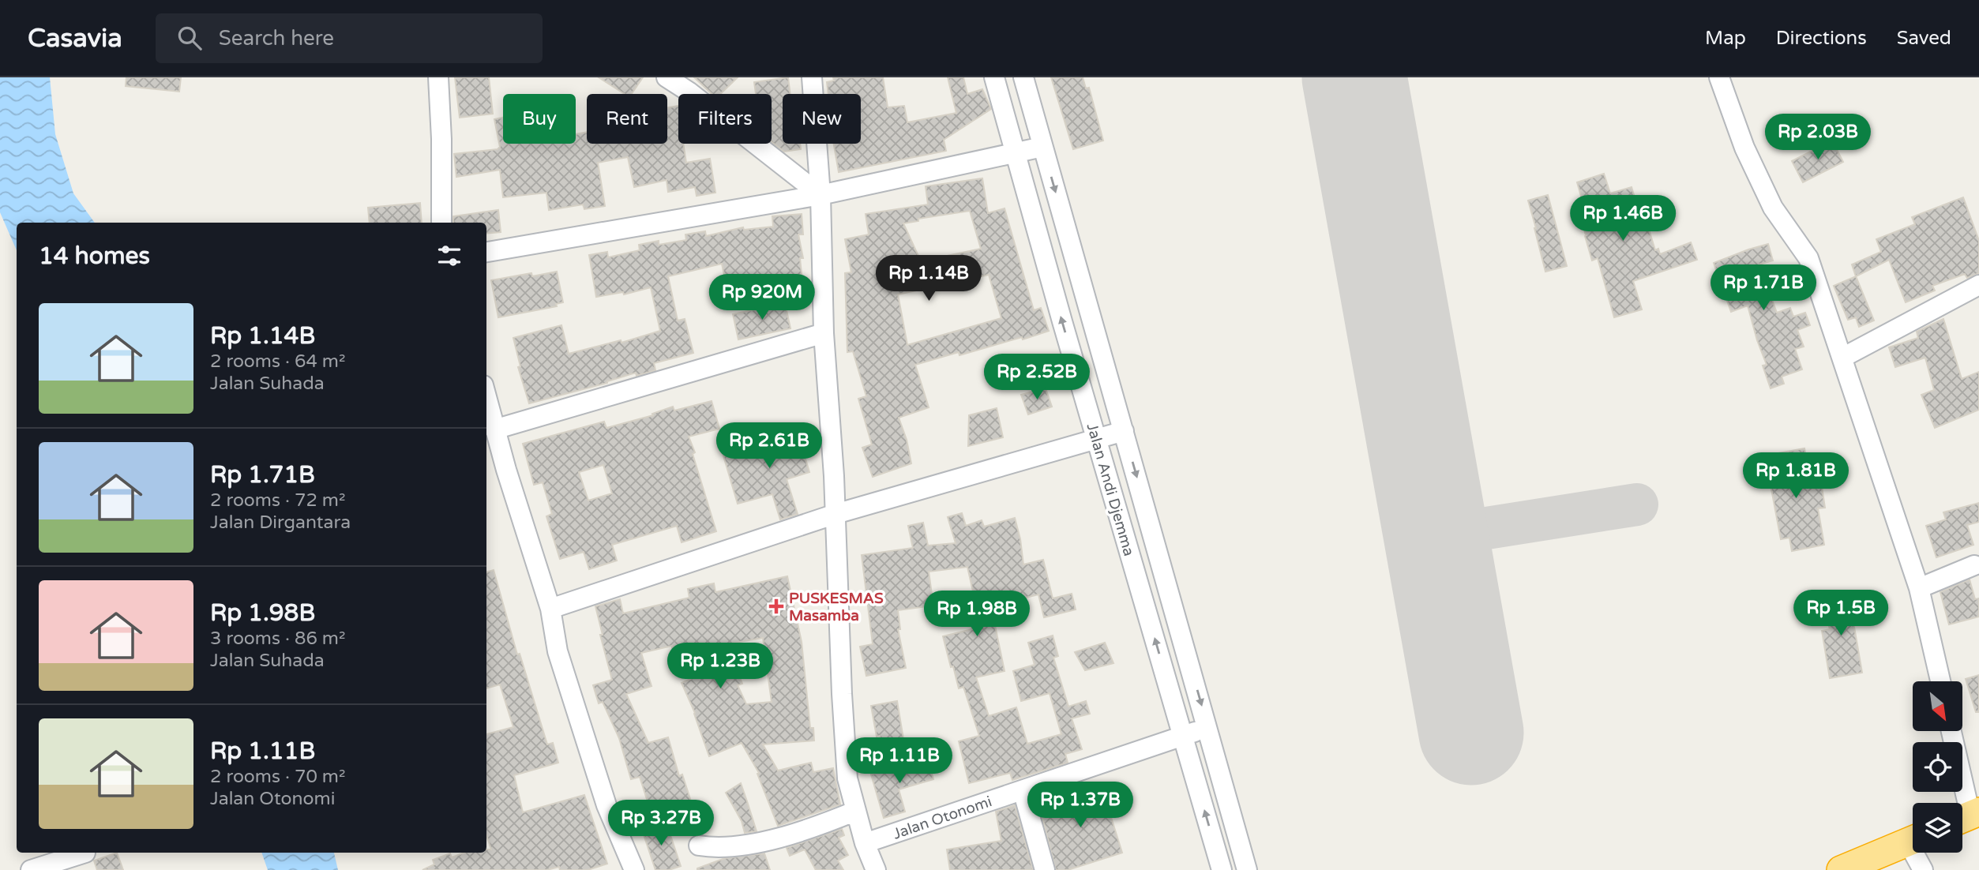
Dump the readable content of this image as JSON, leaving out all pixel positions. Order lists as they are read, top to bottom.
{
  "streets": {
    "street": ["Jalan Andi Djemma", "Jalan Otonomi"]
  },
  "crossings": [
    ["Jalan Andi Djemma", "Jalan Otonomi"]
  ],
  "places": {
    "health": ["PUSKESMAS Masamba"]
  },
  "north": "bottom right",
  "page": {
    "header": "Casavia",
    "search": "Search here",
    "nav": ["Map", "Directions", "Saved"],
    "chip": [
      "Buy",
      "Rent",
      "Filters",
      "New"
    ],
    "price": [
      "Rp 2.03B",
      "Rp 1.46B",
      "Rp 1.14B",
      "Rp 1.71B",
      "Rp 920M",
      "Rp 2.52B",
      "Rp 2.61B",
      "Rp 1.81B",
      "Rp 1.5B",
      "Rp 1.98B",
      "Rp 1.23B",
      "Rp 1.11B",
      "Rp 1.37B",
      "Rp 3.27B"
    ],
    "heading": "14 homes",
    "list": [
      {
        "name": "Rp 1.14B",
        "note": "2 rooms · 64 m² · Jalan Suhada"
      },
      {
        "name": "Rp 1.71B",
        "note": "2 rooms · 72 m² · Jalan Dirgantara"
      },
      {
        "name": "Rp 1.98B",
        "note": "3 rooms · 86 m² · Jalan Suhada"
      },
      {
        "name": "Rp 1.11B",
        "note": "2 rooms · 70 m² · Jalan Otonomi"
      }
    ]
  }
}
